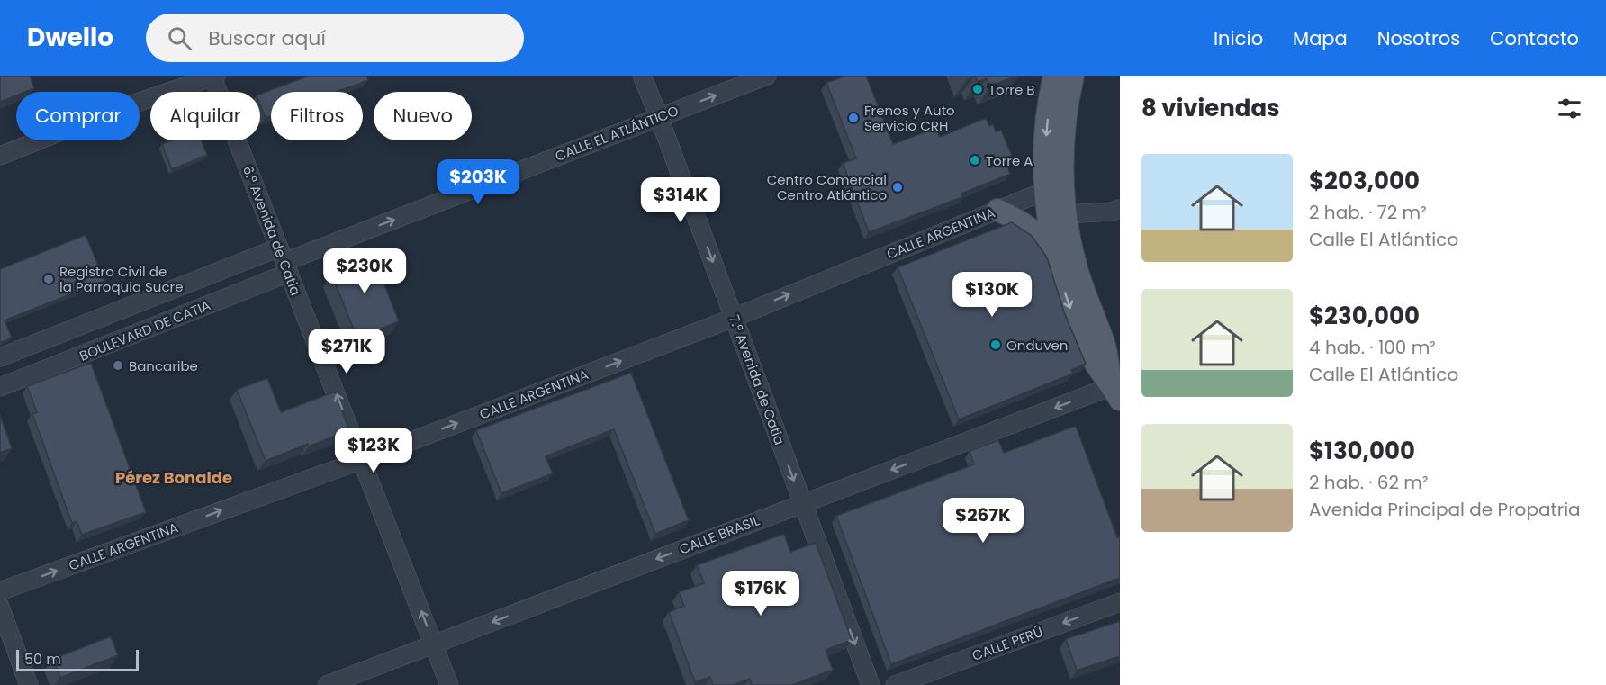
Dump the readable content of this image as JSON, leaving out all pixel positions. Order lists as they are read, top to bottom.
{
  "streets": {
    "street": [
      "CALLE EL ATLÁNTICO",
      "6.ª Avenida de Catia",
      "CALLE ARGENTINA",
      "BOULEVARD DE CATIA",
      "7.ª Avenida de Catia",
      "CALLE BRASIL",
      "CALLE PERÚ"
    ]
  },
  "crossings": [
    ["CALLE EL ATLÁNTICO", "6.ª Avenida de Catia"],
    ["CALLE EL ATLÁNTICO", "BOULEVARD DE CATIA"],
    ["CALLE EL ATLÁNTICO", "7.ª Avenida de Catia"],
    ["6.ª Avenida de Catia", "CALLE ARGENTINA"],
    ["6.ª Avenida de Catia", "BOULEVARD DE CATIA"],
    ["6.ª Avenida de Catia", "CALLE BRASIL"],
    ["CALLE ARGENTINA", "7.ª Avenida de Catia"],
    ["7.ª Avenida de Catia", "CALLE BRASIL"]
  ],
  "one_way": [
    "CALLE EL ATLÁNTICO",
    "6.ª Avenida de Catia",
    "CALLE ARGENTINA",
    "7.ª Avenida de Catia",
    "CALLE BRASIL",
    "CALLE PERÚ"
  ],
  "districts": ["Pérez Bonalde"],
  "places": [
    "Torre B",
    "Frenos y Auto Servicio CRH",
    "Torre A",
    "Centro Comercial Centro Atlántico",
    "Registro Civil de la Parroquia Sucre",
    "Onduven",
    "Bancaribe"
  ],
  "scale_bar": "50 m",
  "page": {
    "header": "Dwello",
    "search": "Buscar aquí",
    "nav": [
      "Inicio",
      "Mapa",
      "Nosotros",
      "Contacto"
    ],
    "heading": "8 viviendas",
    "chip": [
      "Comprar",
      "Alquilar",
      "Filtros",
      "Nuevo"
    ],
    "list": [
      {
        "name": "$203,000",
        "note": "2 hab. · 72 m² · Calle El Atlántico"
      },
      {
        "name": "$230,000",
        "note": "4 hab. · 100 m² · Calle El Atlántico"
      },
      {
        "name": "$130,000",
        "note": "2 hab. · 62 m² · Avenida Principal de Propatria"
      }
    ],
    "price": [
      "$203K",
      "$314K",
      "$230K",
      "$130K",
      "$271K",
      "$123K",
      "$267K",
      "$176K"
    ],
    "scale": "50 m"
  }
}
